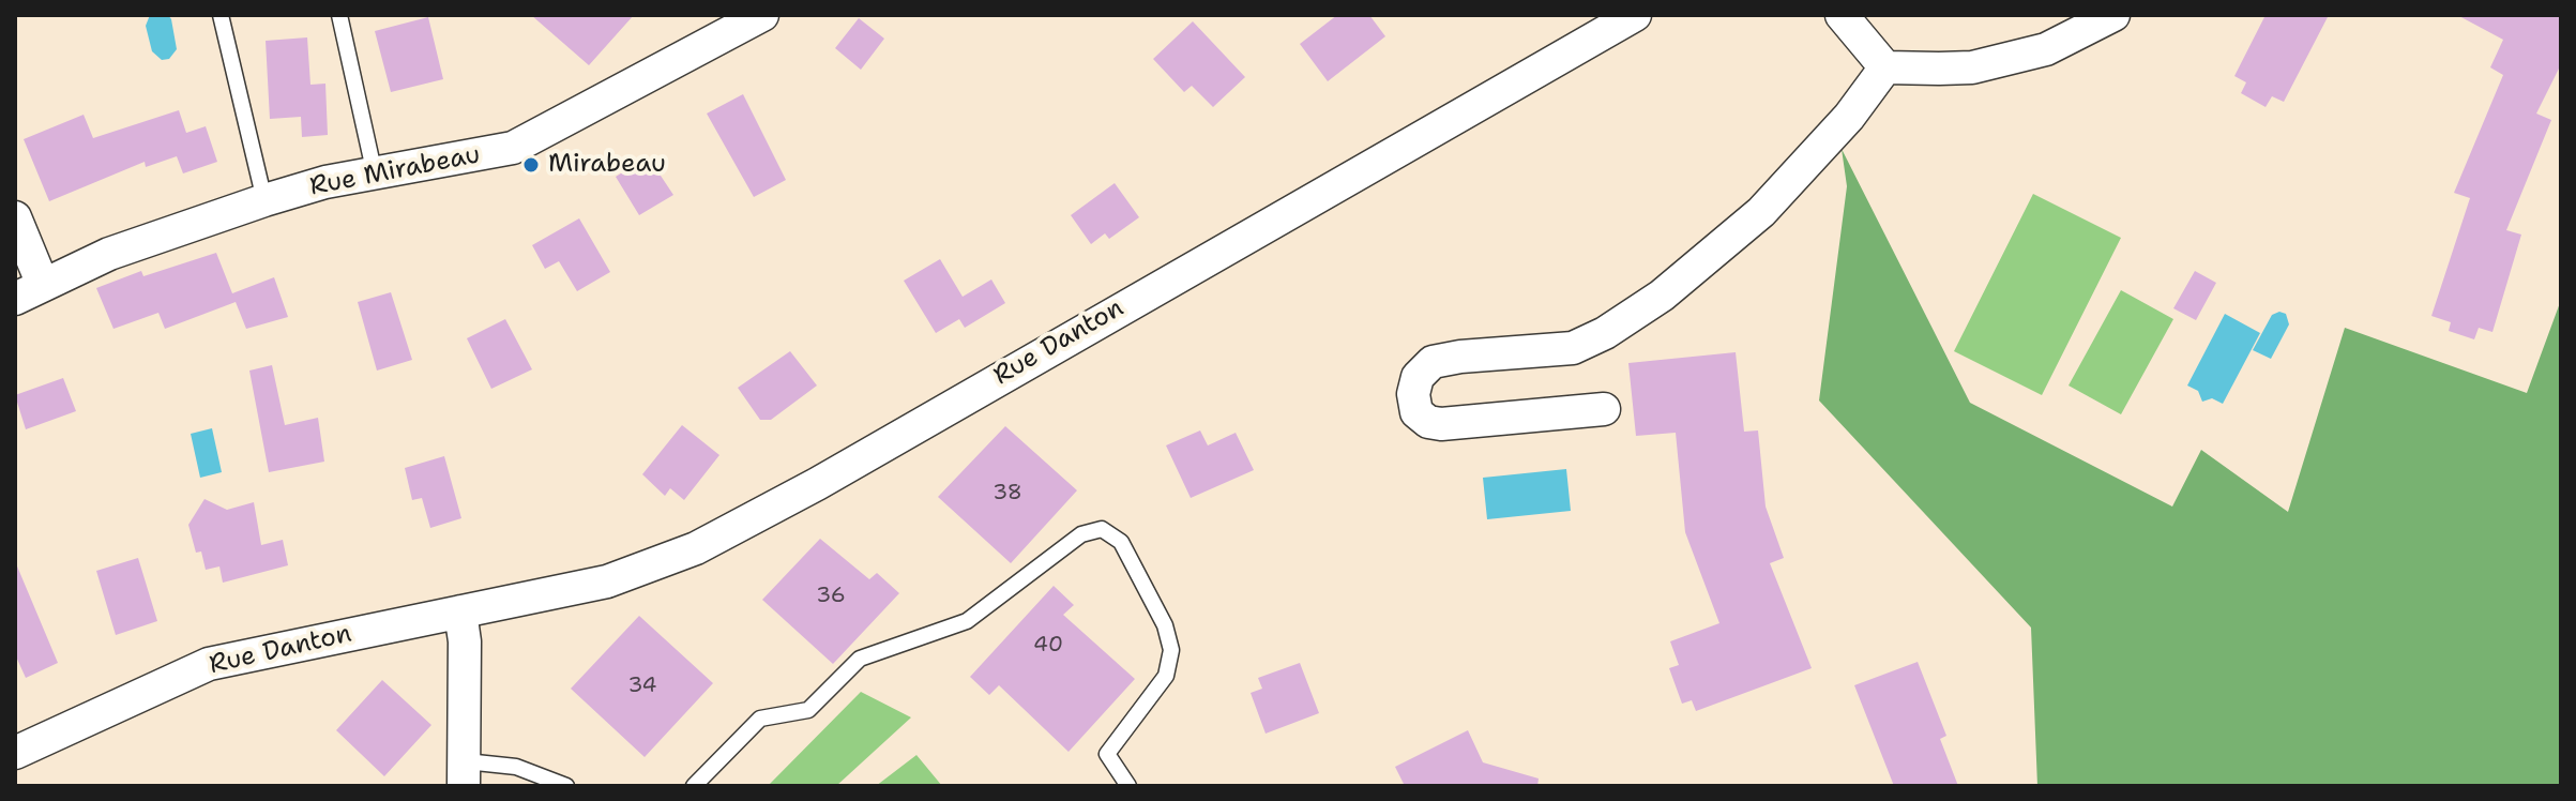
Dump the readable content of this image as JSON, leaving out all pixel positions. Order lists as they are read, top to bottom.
{
  "streets": {
    "street": ["Rue Mirabeau", "Rue Danton"]
  },
  "places": ["Mirabeau"],
  "house_numbers": [
    "38",
    "36",
    "40",
    "34"
  ]
}
